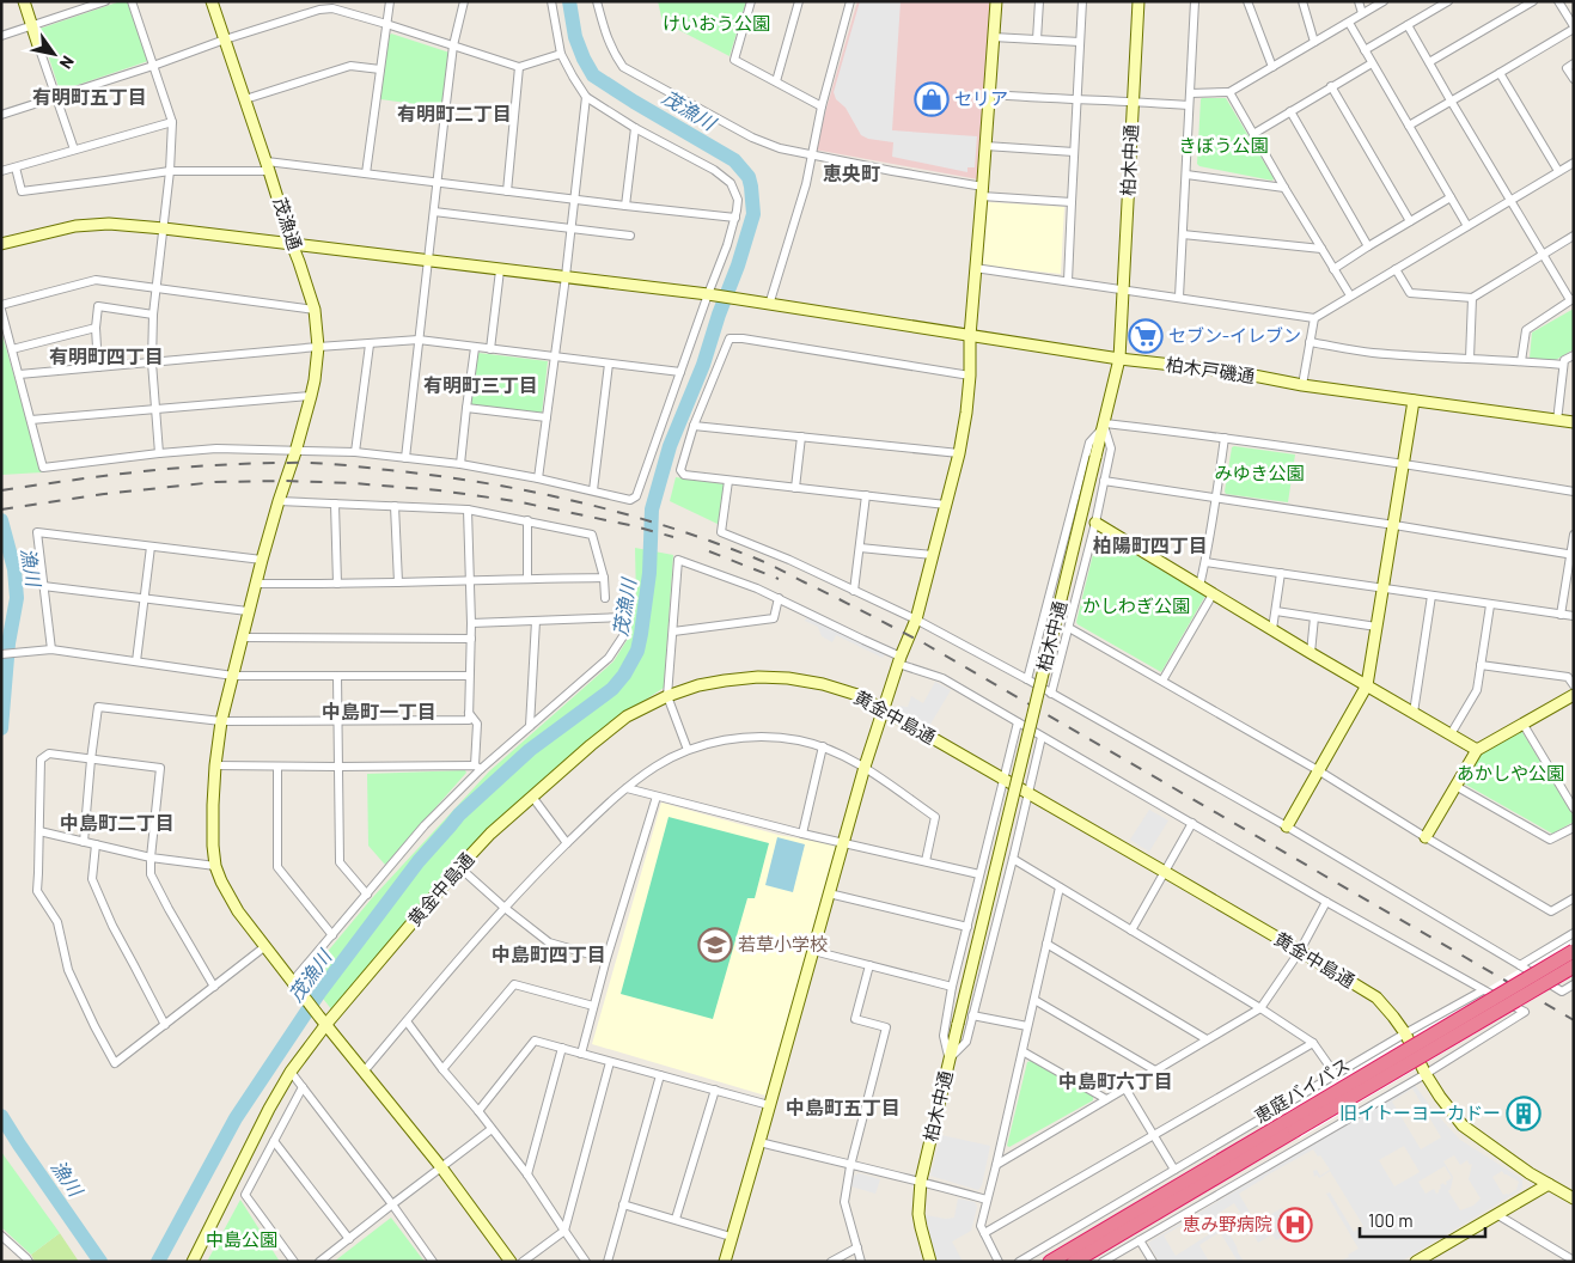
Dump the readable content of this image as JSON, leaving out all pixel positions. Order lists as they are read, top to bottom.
{
  "streets": {
    "highway": ["恵庭バイパス"],
    "street": [
      "柏木中通",
      "茂漁通",
      "柏木戸磯通",
      "黄金中島通"
    ]
  },
  "crossings": [
    ["柏木中通", "柏木戸磯通"],
    ["茂漁通", "柏木戸磯通"],
    ["茂漁通", "黄金中島通"]
  ],
  "districts": [
    "有明町五丁目",
    "有明町二丁目",
    "恵央町",
    "有明町四丁目",
    "有明町三丁目",
    "柏陽町四丁目",
    "中島町一丁目",
    "中島町二丁目",
    "中島町四丁目",
    "中島町六丁目",
    "中島町五丁目"
  ],
  "water": ["茂漁川", "漁川"],
  "parks": [
    "けいおう公園",
    "きぼう公園",
    "みゆき公園",
    "かしわぎ公園",
    "あかしや公園",
    "中島公園"
  ],
  "places": {
    "shop": ["セリア"],
    "supermarket": ["セブン-イレブン"],
    "school or university": ["若草小学校"],
    "building": ["旧イトーヨーカドー"],
    "hospital": ["恵み野病院"]
  },
  "scale_bar": "100 m",
  "north": "bottom right"
}
